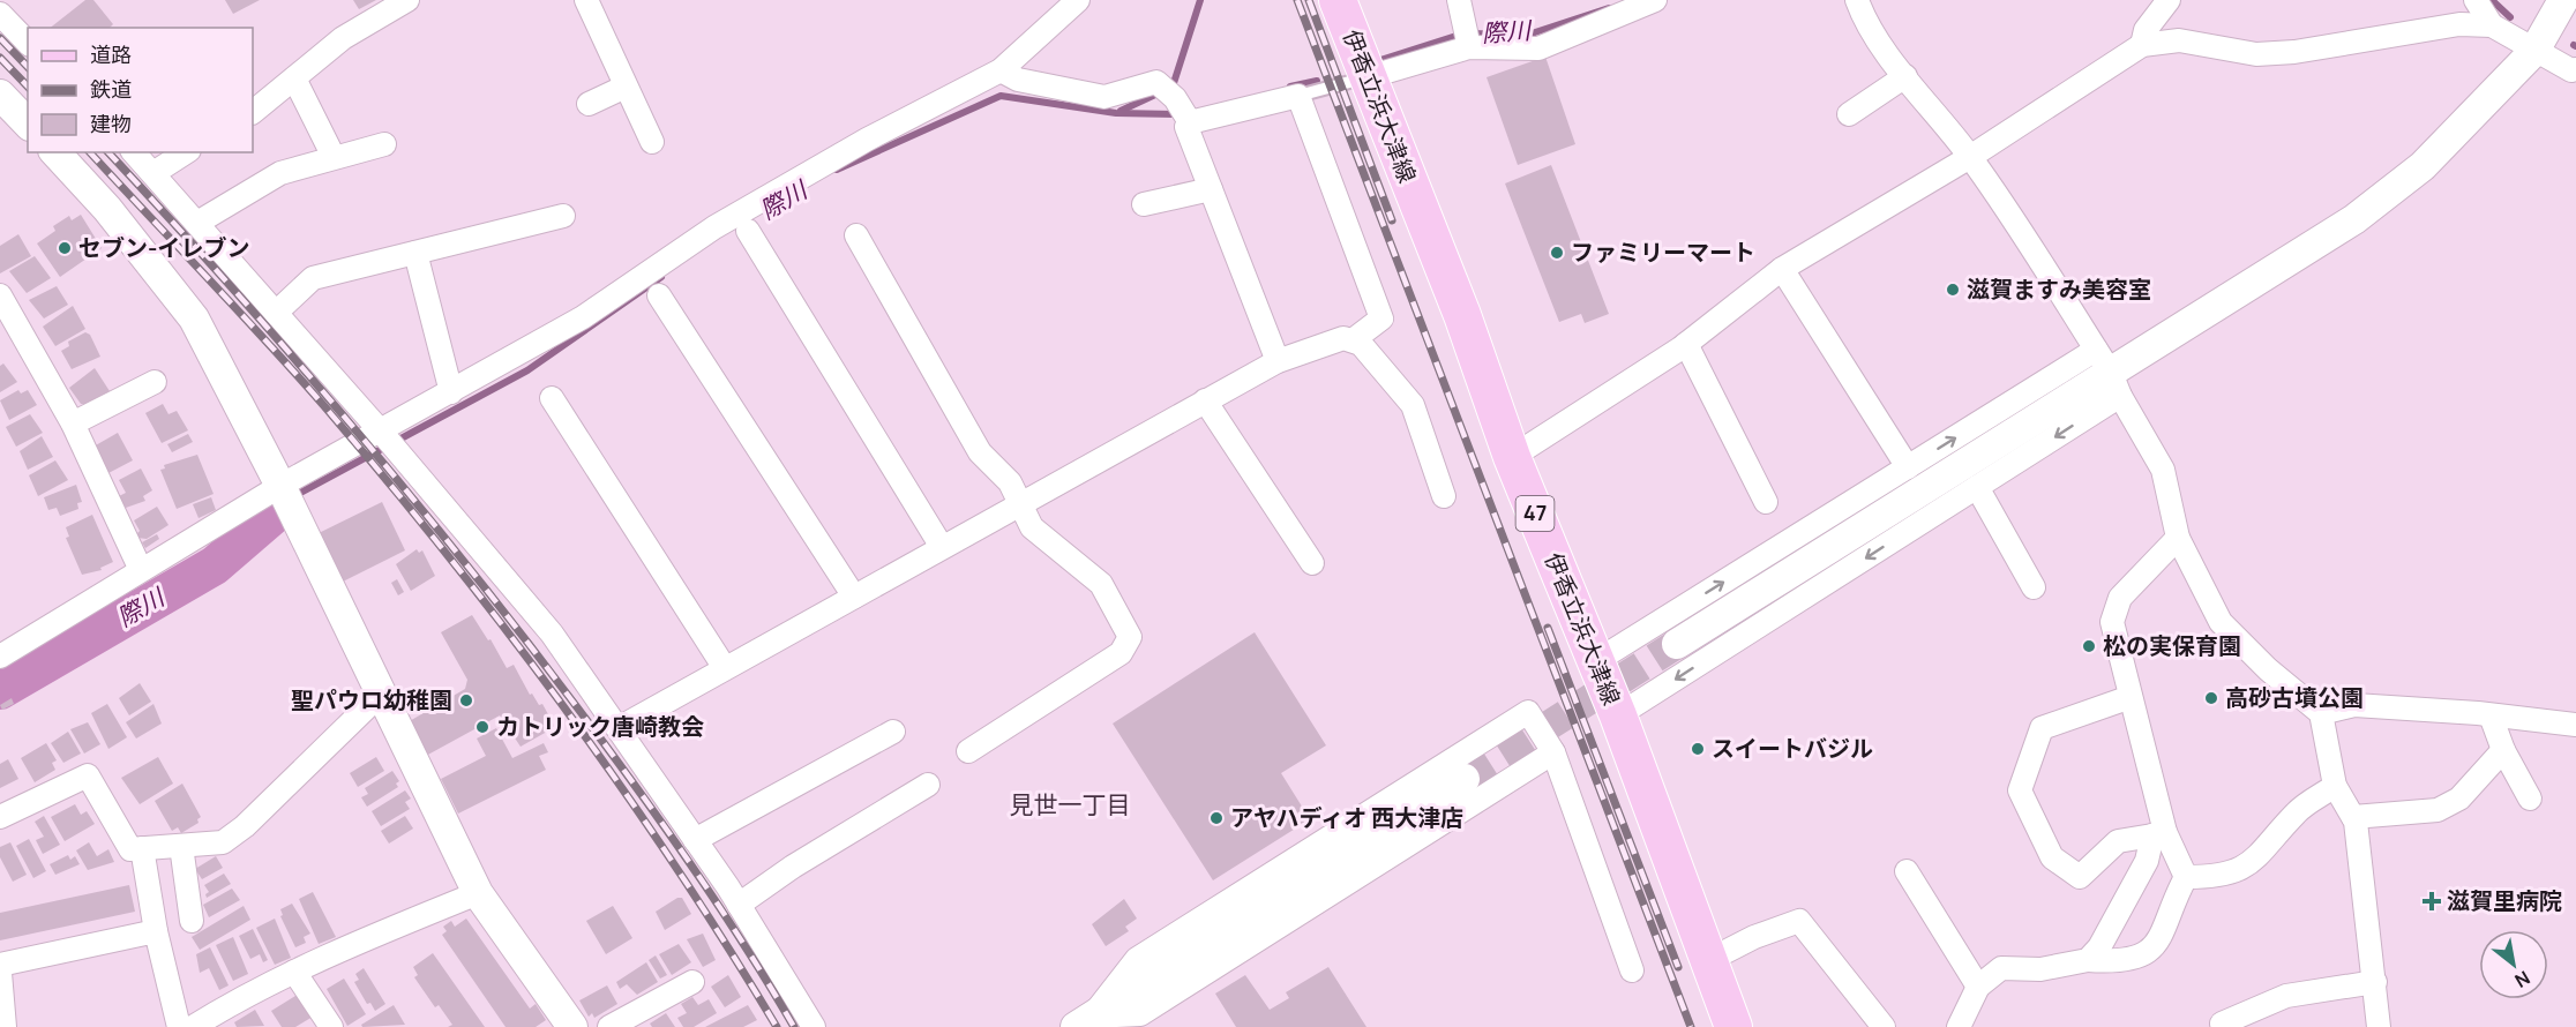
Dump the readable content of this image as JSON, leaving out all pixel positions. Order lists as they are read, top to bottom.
{
  "streets": {
    "main road": ["伊香立浜大津線", "47"]
  },
  "districts": ["見世一丁目"],
  "water": ["際川"],
  "places": {
    "other": [
      "セブン-イレブン",
      "ファミリーマート",
      "滋賀ますみ美容室",
      "松の実保育園",
      "高砂古墳公園",
      "聖パウロ幼稚園",
      "カトリック唐崎教会",
      "スイートバジル",
      "アヤハディオ 西大津店"
    ],
    "health": ["滋賀里病院"]
  },
  "legend": ["道路", "鉄道", "建物"],
  "north": "bottom right"
}
